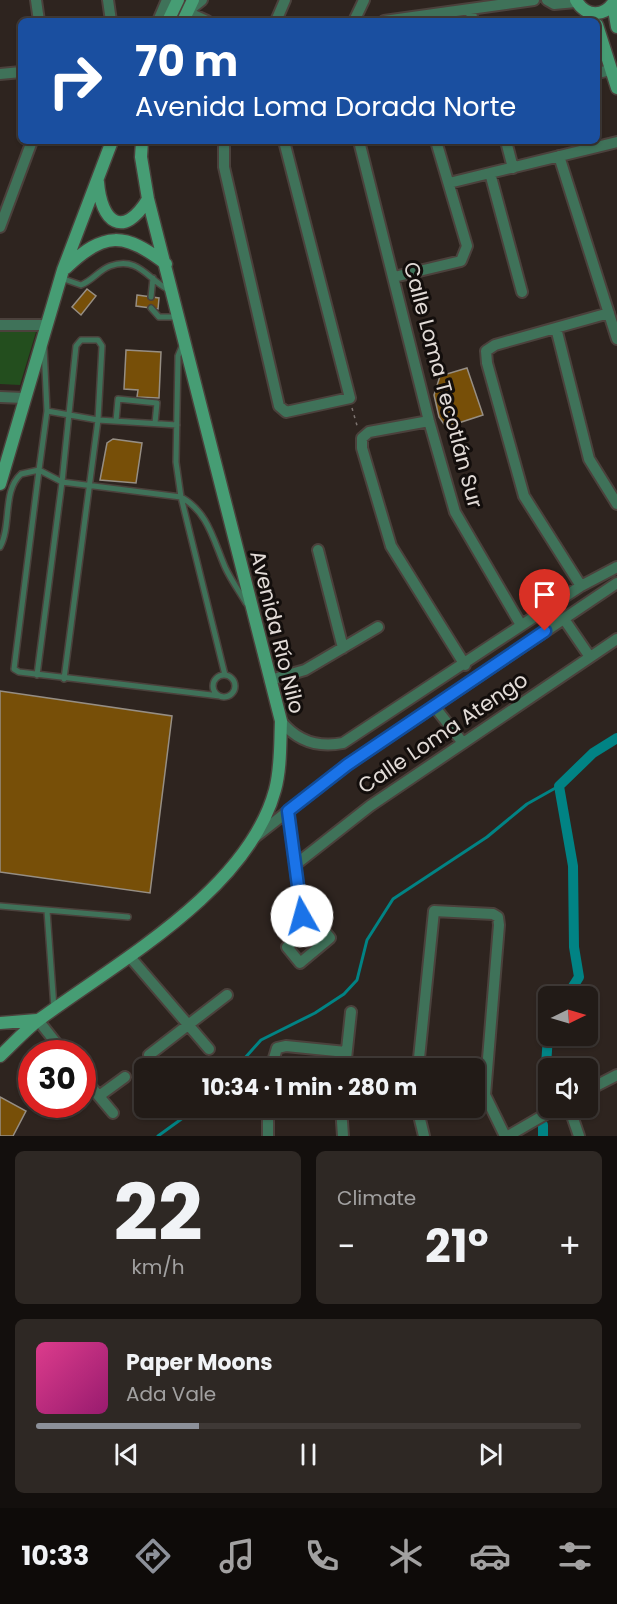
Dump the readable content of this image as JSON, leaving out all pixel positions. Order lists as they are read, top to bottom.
{
  "streets": {
    "main road": ["Avenida Río Nilo"],
    "street": ["Calle Loma Tecotlán Sur", "Calle Loma Atengo"]
  },
  "north": "right",
  "page": {
    "turn": ["70 m", "Avenida Loma Dorada Norte"],
    "limit": "30",
    "trip": "10:34 · 1 min · 280 m",
    "tile": [
      ["22", "km/h"],
      "Climate"
    ],
    "heat": ["−", "21°", "+"],
    "song": ["Paper Moons", "Ada Vale"],
    "tabs": "10:33"
  }
}
